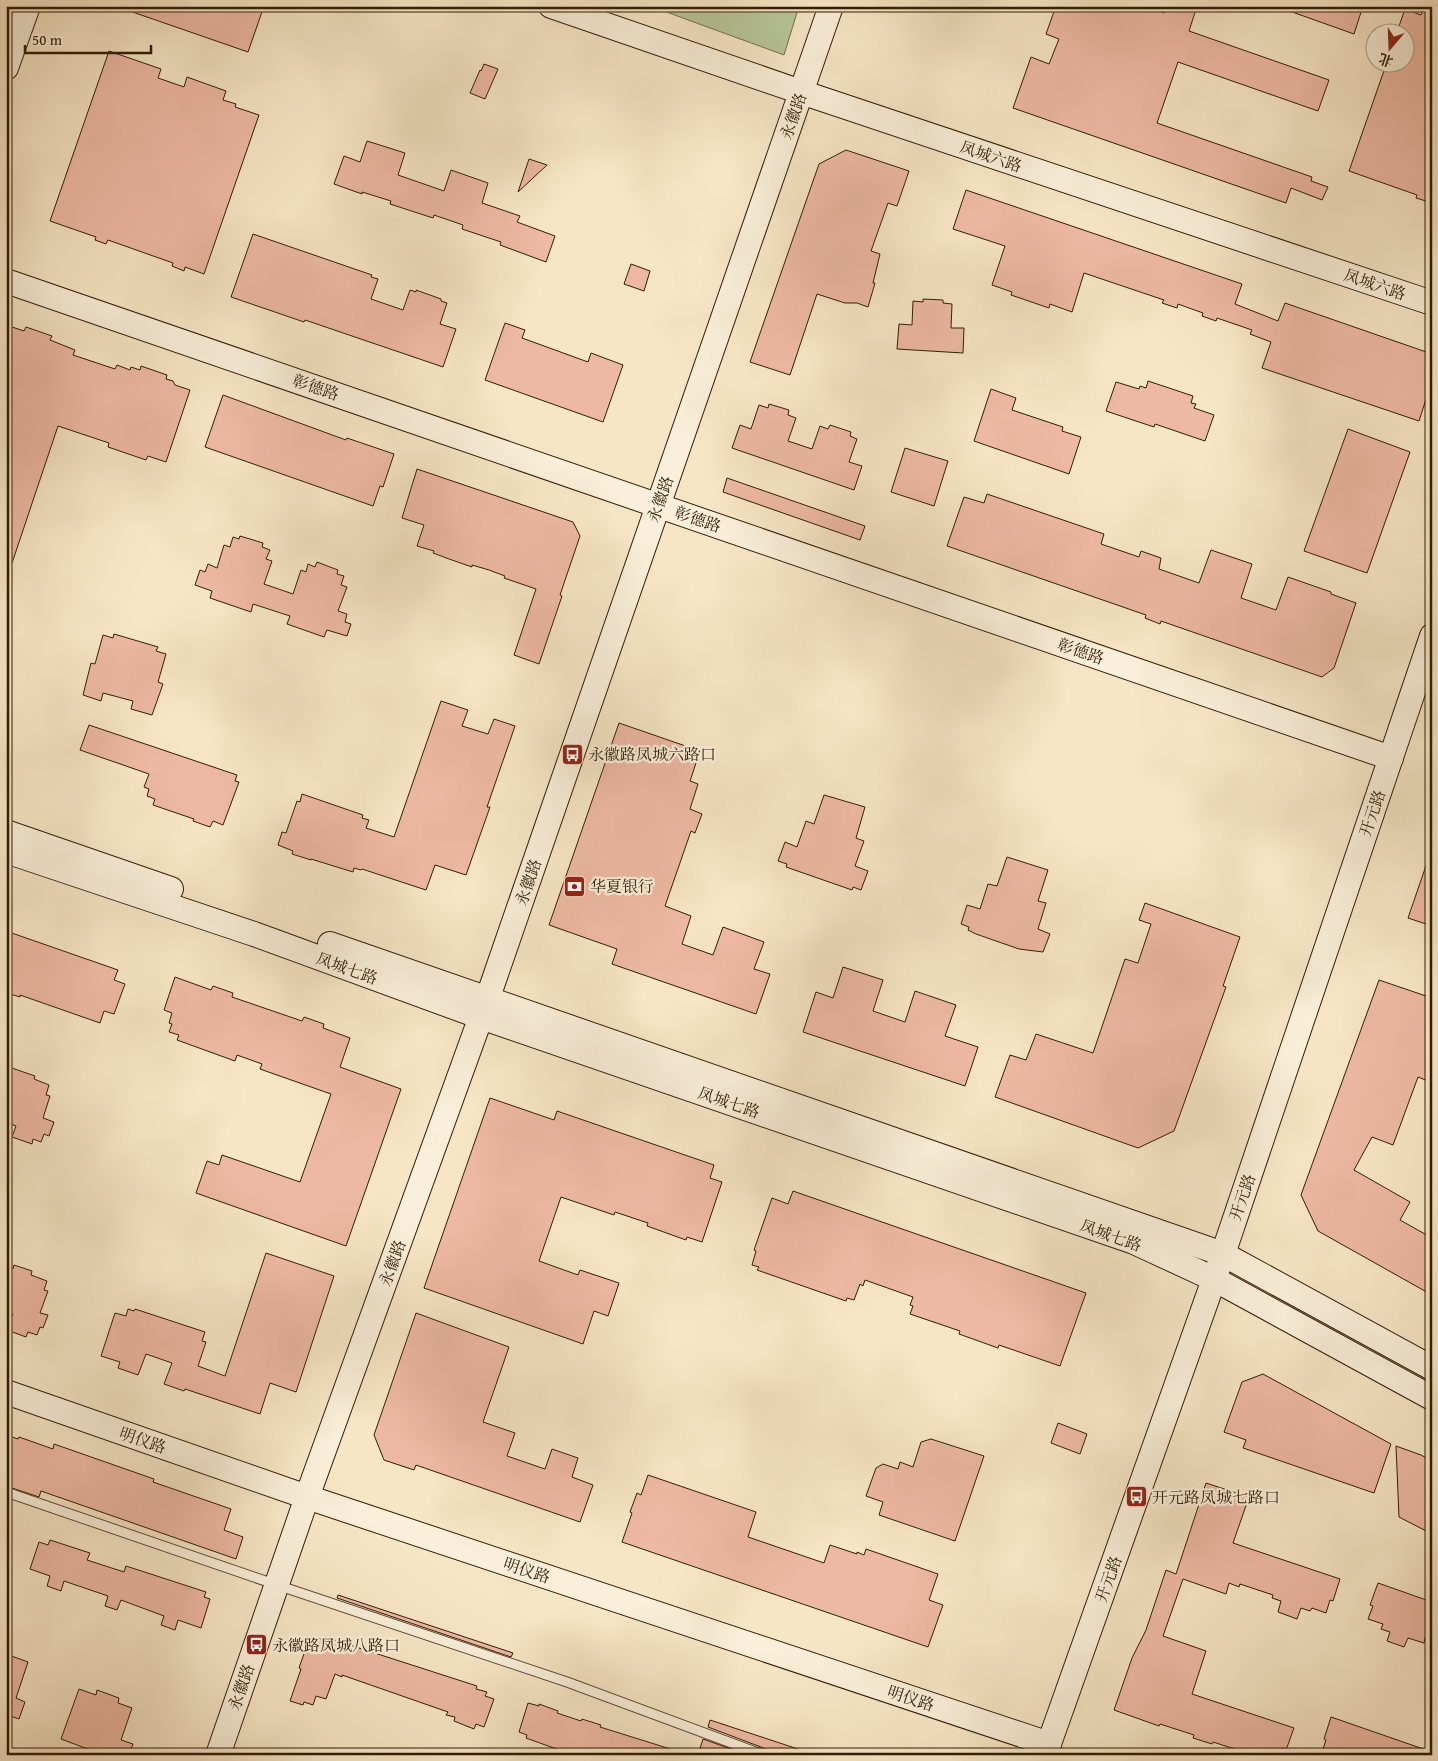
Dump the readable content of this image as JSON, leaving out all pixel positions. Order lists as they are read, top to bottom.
{
  "streets": {
    "street": [
      "永徽路",
      "凤城六路",
      "彰德路",
      "开元路",
      "凤城七路",
      "明仪路"
    ]
  },
  "crossings": [
    ["永徽路", "凤城六路"],
    ["永徽路", "彰德路"],
    ["永徽路", "凤城七路"],
    ["永徽路", "明仪路"],
    ["彰德路", "开元路"],
    ["开元路", "凤城七路"],
    ["开元路", "明仪路"]
  ],
  "places": {
    "bus stop": ["永徽路凤城六路口", "开元路凤城七路口", "永徽路凤城八路口"],
    "bank": ["华夏银行"]
  },
  "scale_bar": "50 m",
  "north": "bottom"
}
